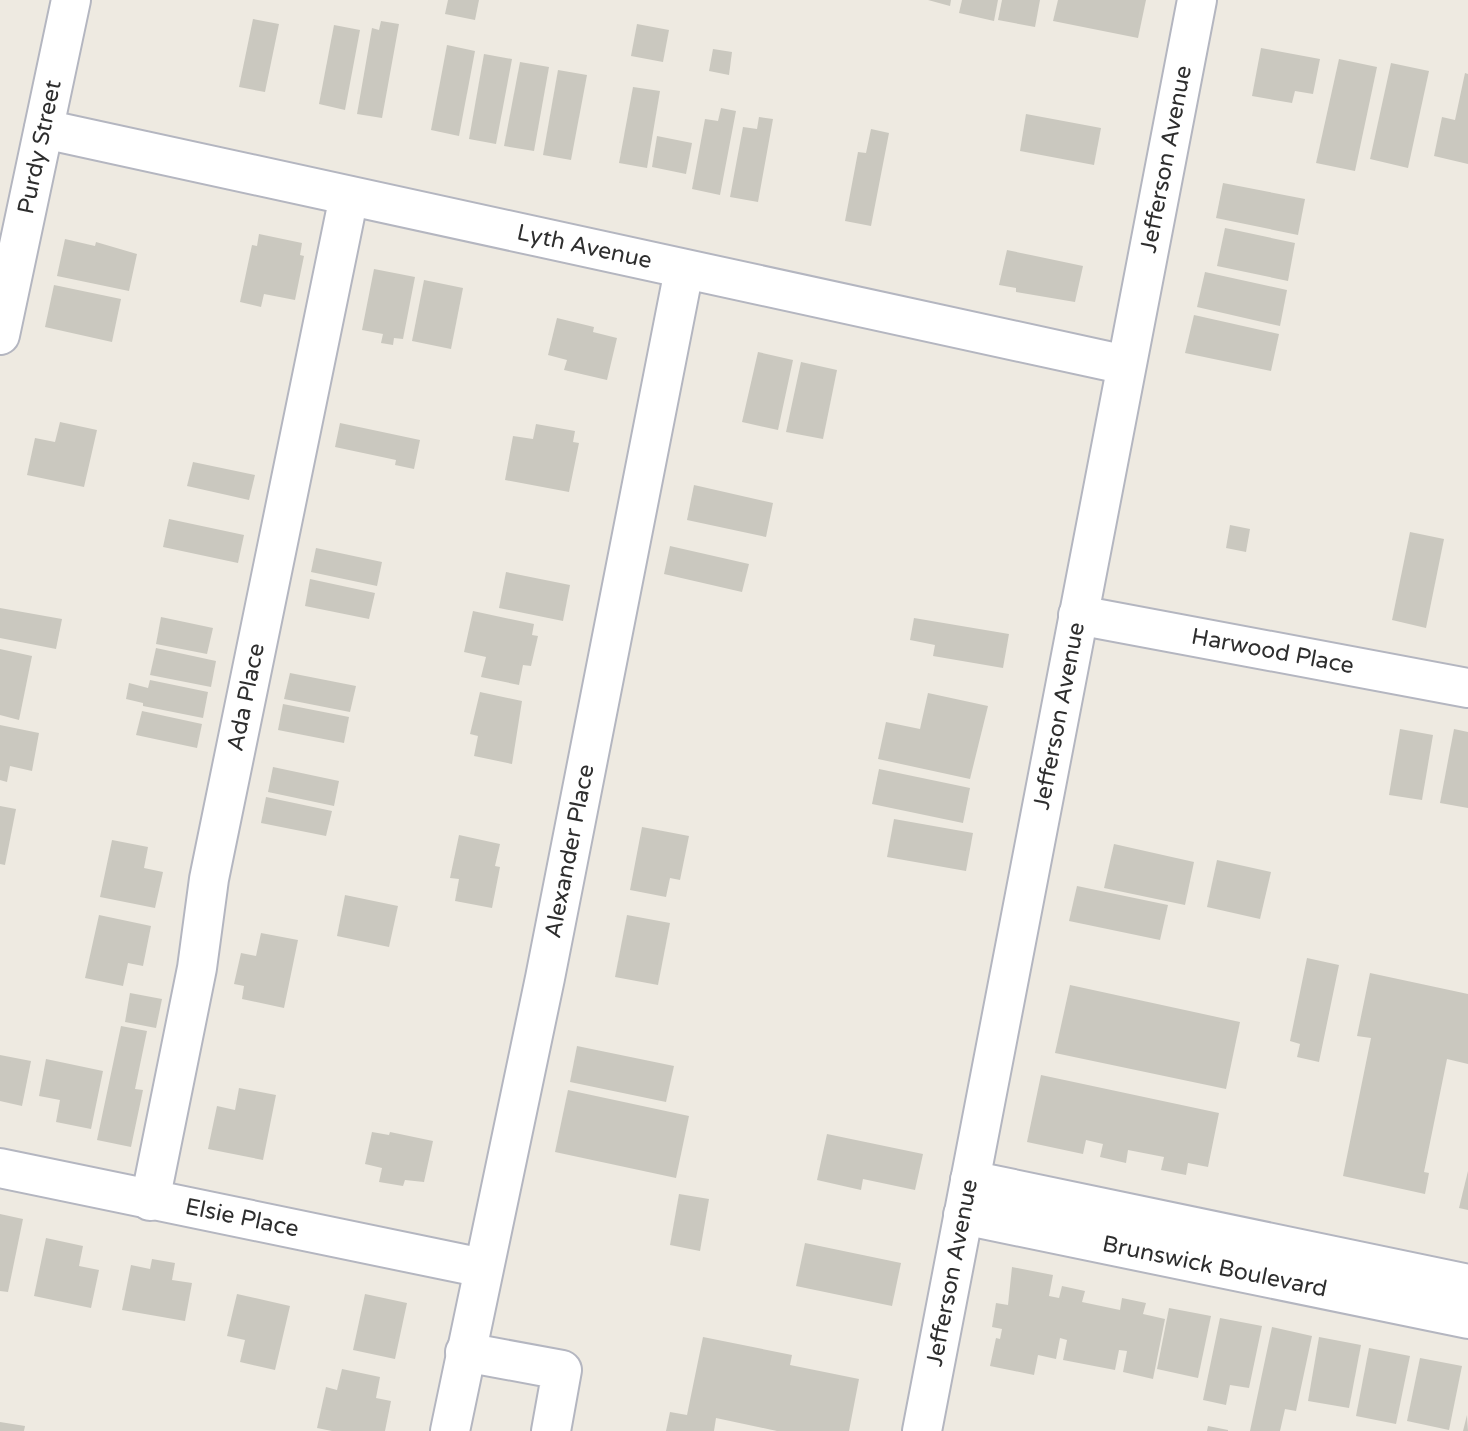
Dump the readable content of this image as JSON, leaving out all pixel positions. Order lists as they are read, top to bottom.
{
  "streets": {
    "street": [
      "Purdy Street",
      "Jefferson Avenue",
      "Lyth Avenue",
      "Harwood Place",
      "Ada Place",
      "Alexander Place",
      "Elsie Place",
      "Brunswick Boulevard"
    ]
  },
  "crossings": [
    ["Purdy Street", "Lyth Avenue"],
    ["Jefferson Avenue", "Lyth Avenue"],
    ["Jefferson Avenue", "Harwood Place"],
    ["Jefferson Avenue", "Brunswick Boulevard"],
    ["Lyth Avenue", "Ada Place"],
    ["Lyth Avenue", "Alexander Place"],
    ["Ada Place", "Elsie Place"],
    ["Alexander Place", "Elsie Place"]
  ]
}
